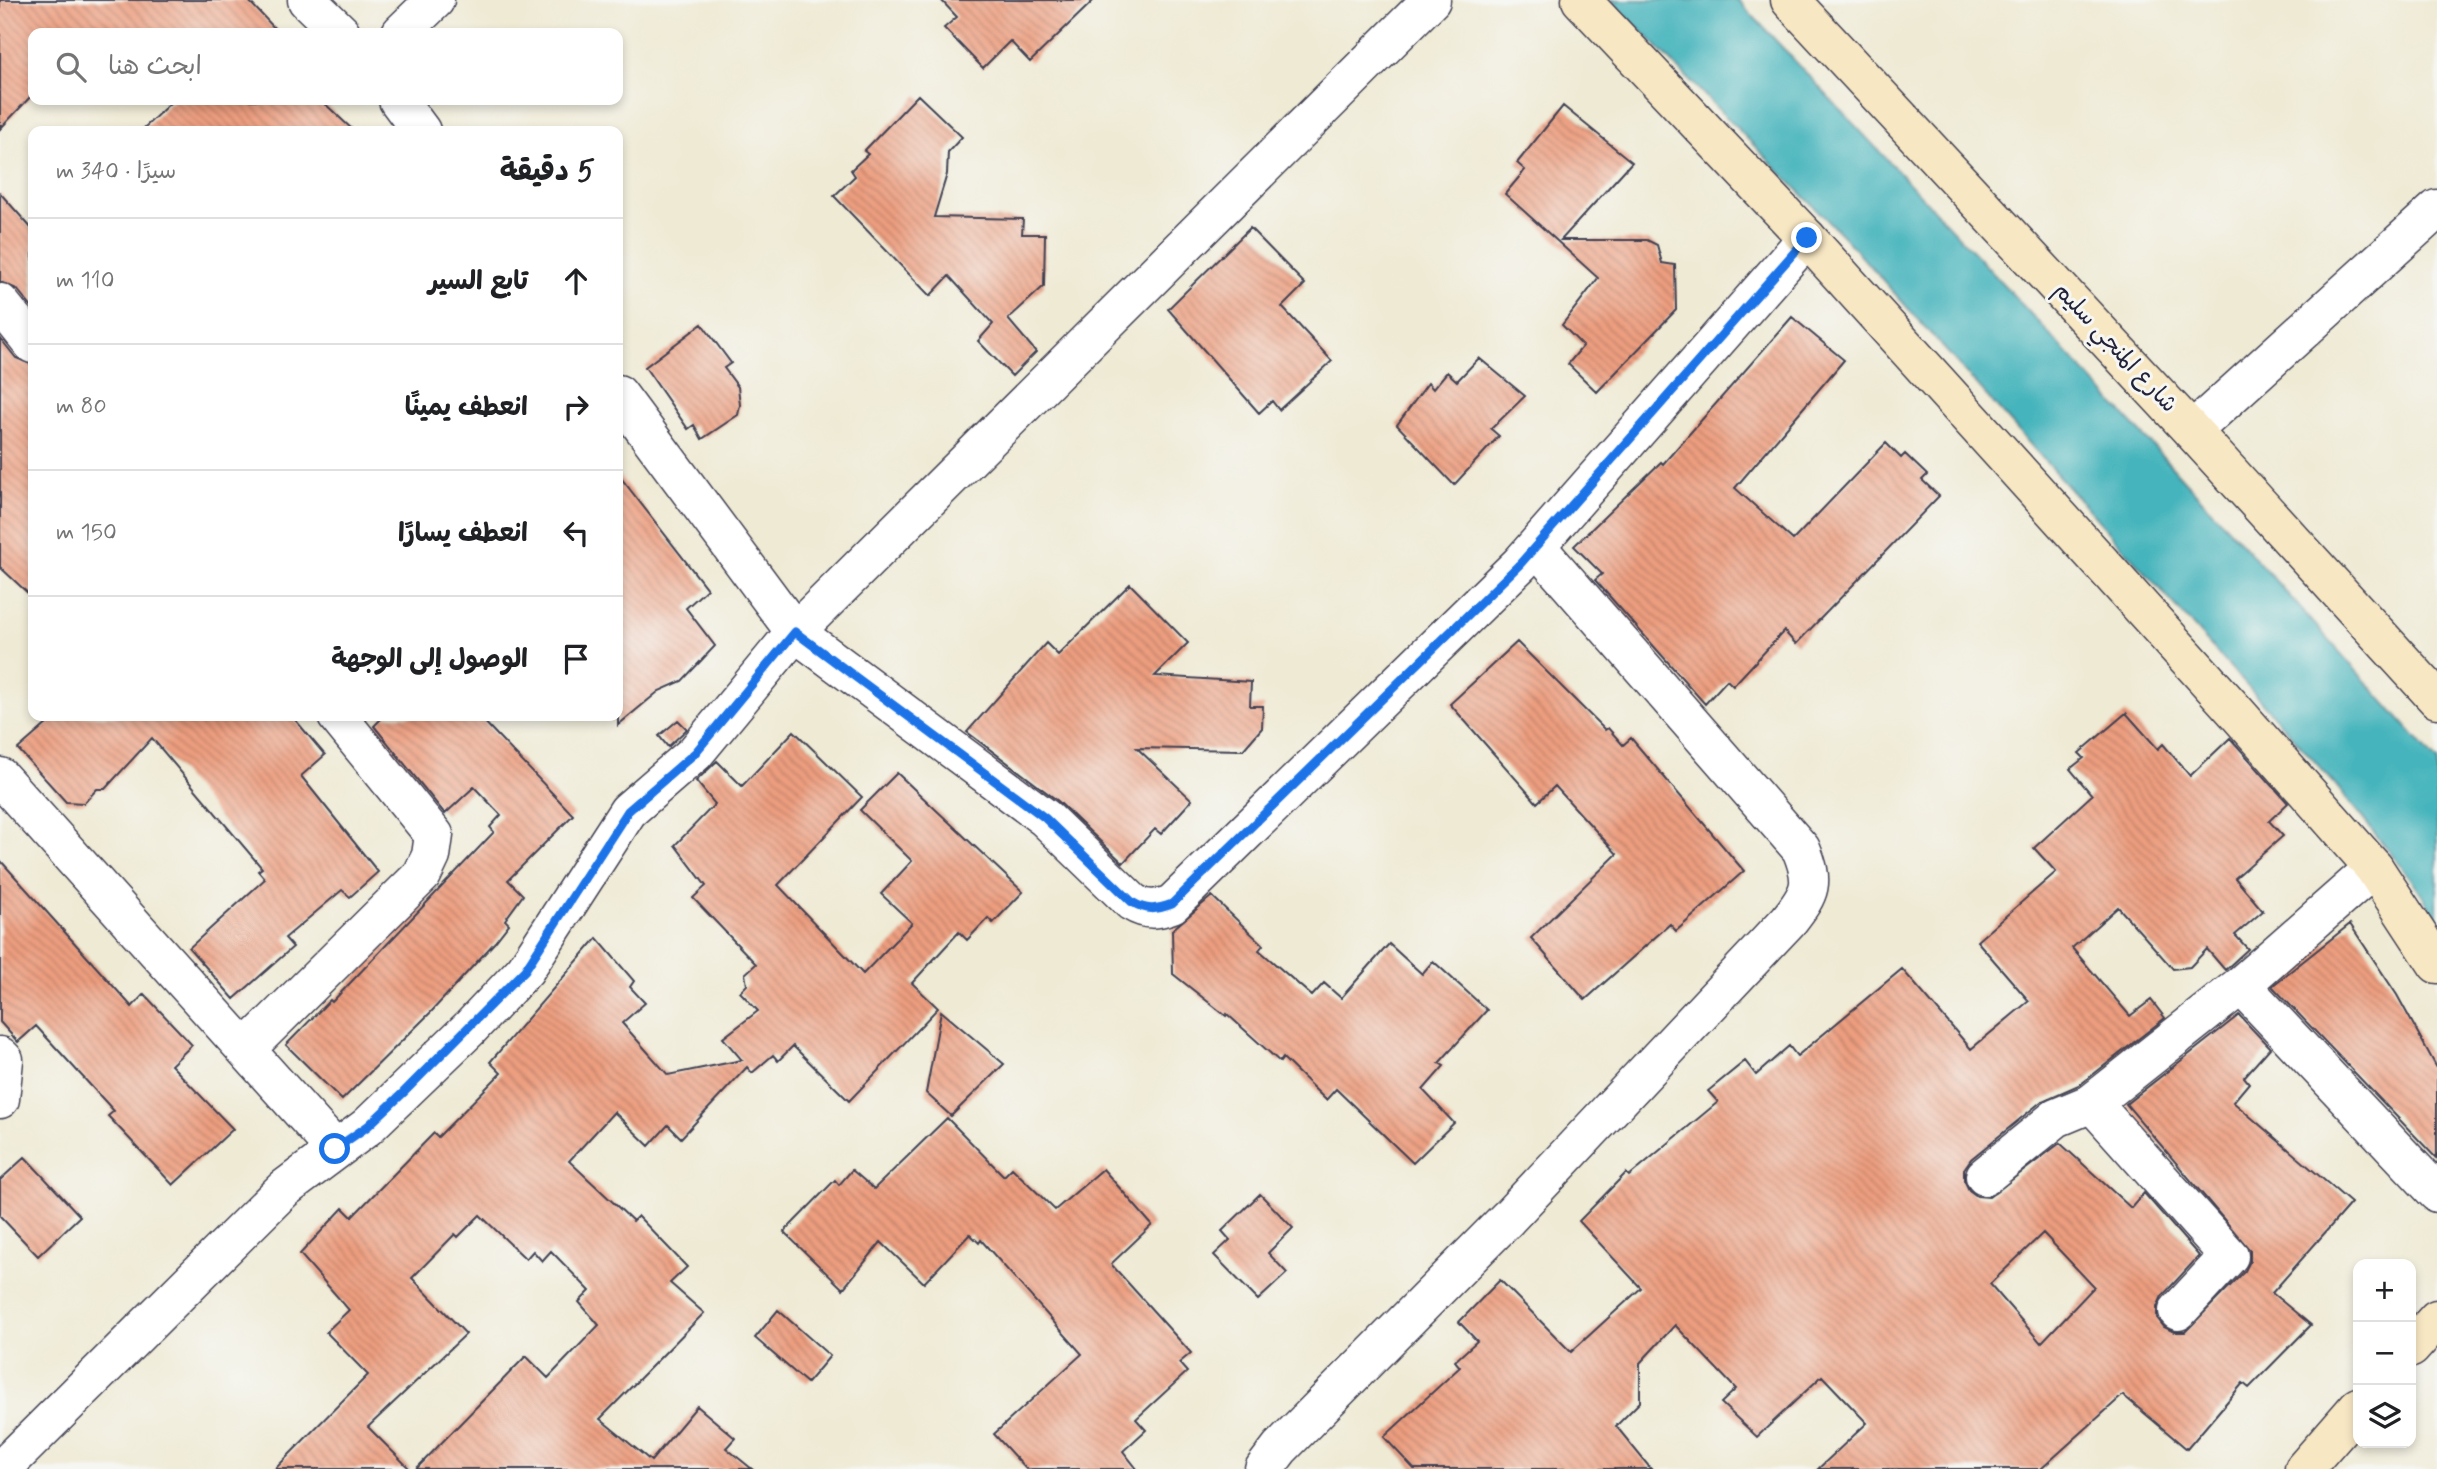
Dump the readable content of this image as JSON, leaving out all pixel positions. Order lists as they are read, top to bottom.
{
  "streets": {
    "main road": ["شارع المنجي سليم"]
  },
  "page": {
    "search": "ابحث هنا",
    "heading": ["5 دقيقة", "سيرًا · 340 m"],
    "list": [
      ["تابع السير", "110 m"],
      ["انعطف يمينًا", "80 m"],
      ["انعطف يسارًا", "150 m"],
      "الوصول إلى الوجهة"
    ],
    "map_buttons": ["+", "−"]
  }
}
